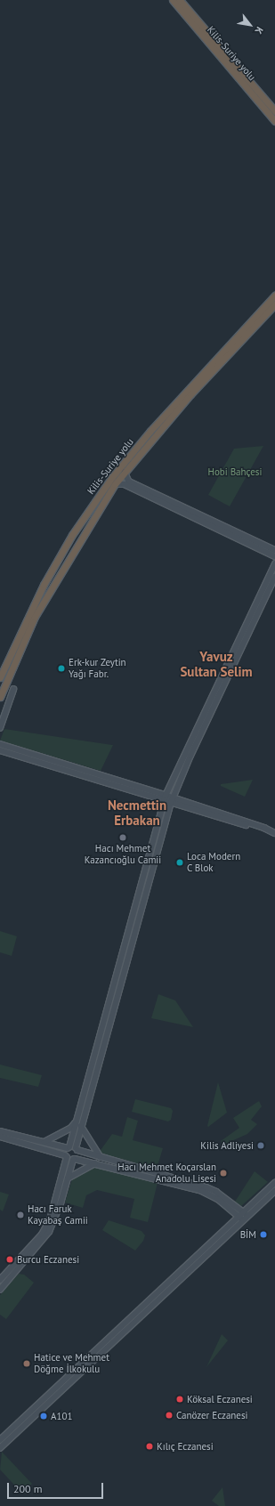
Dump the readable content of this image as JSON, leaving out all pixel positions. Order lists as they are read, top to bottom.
{
  "streets": {
    "highway": ["Kilis-Suriye yolu"]
  },
  "districts": ["Yavuz Sultan Selim", "Necmettin Erbakan"],
  "parks": ["Hobi Bahçesi"],
  "places": [
    "Erk-kur Zeytin Yağı Fabr.",
    "Hacı Mehmet Kazancıoğlu Camii",
    "Loca Modern C Blok",
    "Kilis Adliyesi",
    "Hacı Mehmet Koçarslan Anadolu Lisesi",
    "Hacı Faruk Kayabaş Camii",
    "BİM",
    "Burcu Eczanesi",
    "Hatice ve Mehmet Döğme İlkokulu",
    "Köksal Eczanesi",
    "Canözer Eczanesi",
    "A101",
    "Kılıç Eczanesi"
  ],
  "scale_bar": "200 m",
  "north": "bottom right"
}
